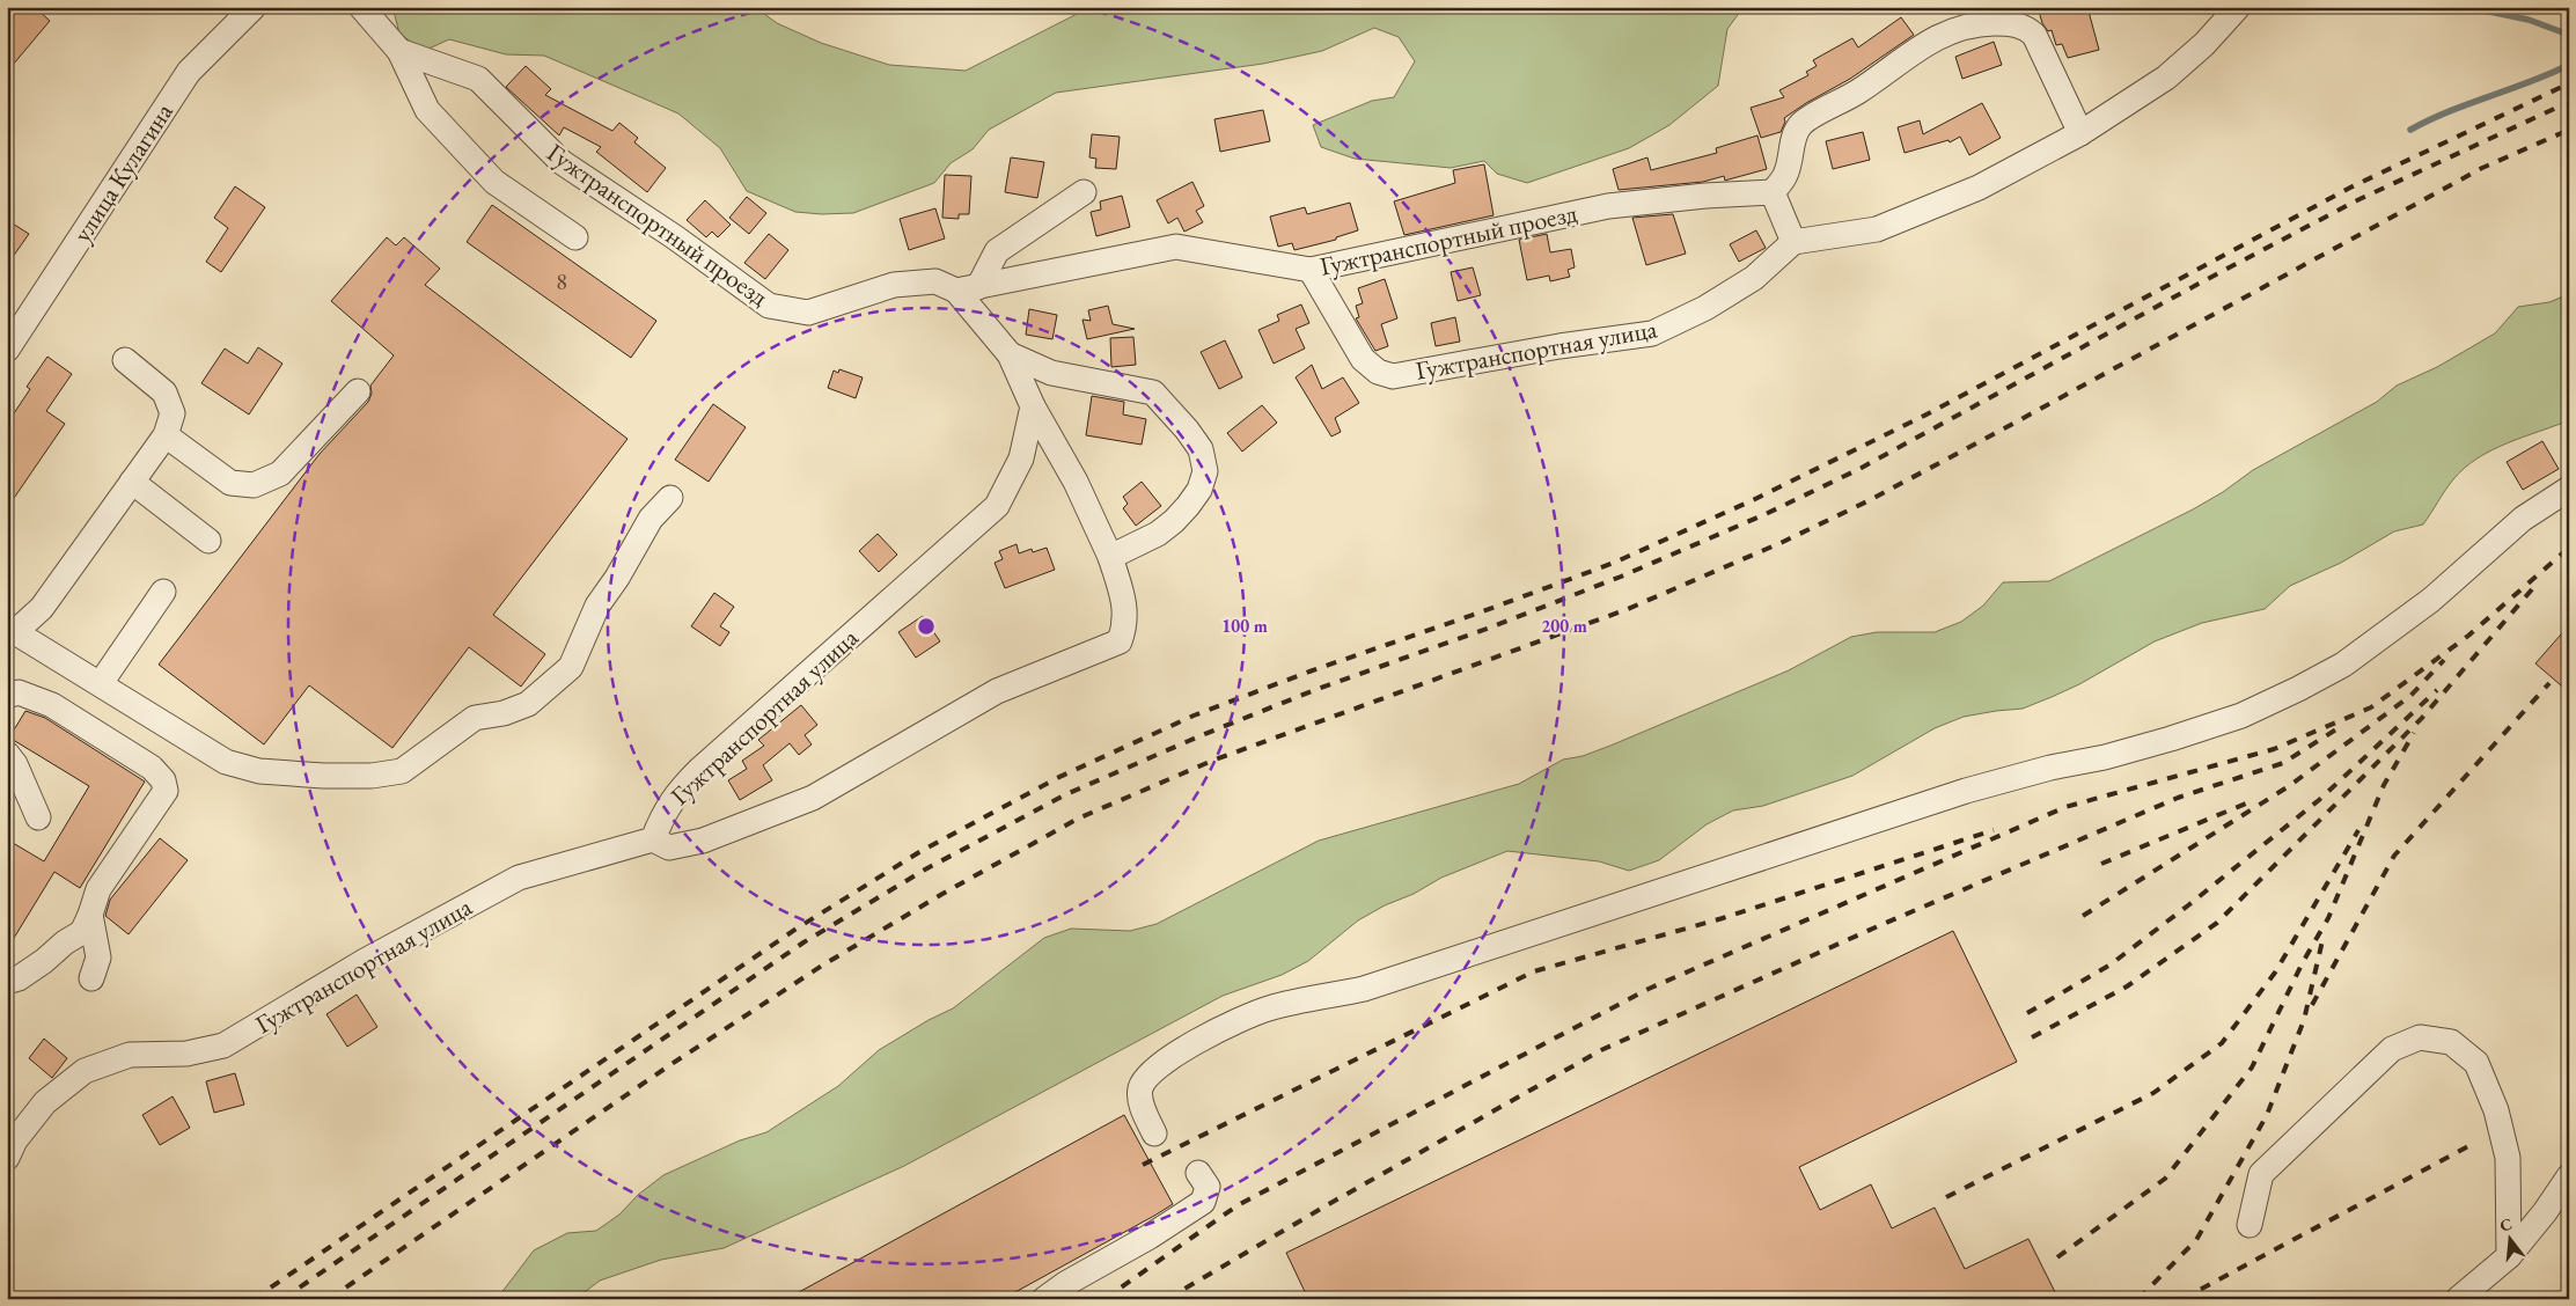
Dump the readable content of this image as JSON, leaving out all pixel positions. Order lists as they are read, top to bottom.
{
  "streets": {
    "street": ["улица Кулагина", "Гужтранспортный проезд", "Гужтранспортная улица"]
  },
  "crossings": [
    ["Гужтранспортный проезд", "Гужтранспортная улица"]
  ],
  "house_numbers": ["8"],
  "north": "top",
  "rings": ["100 m", "200 m"]
}
